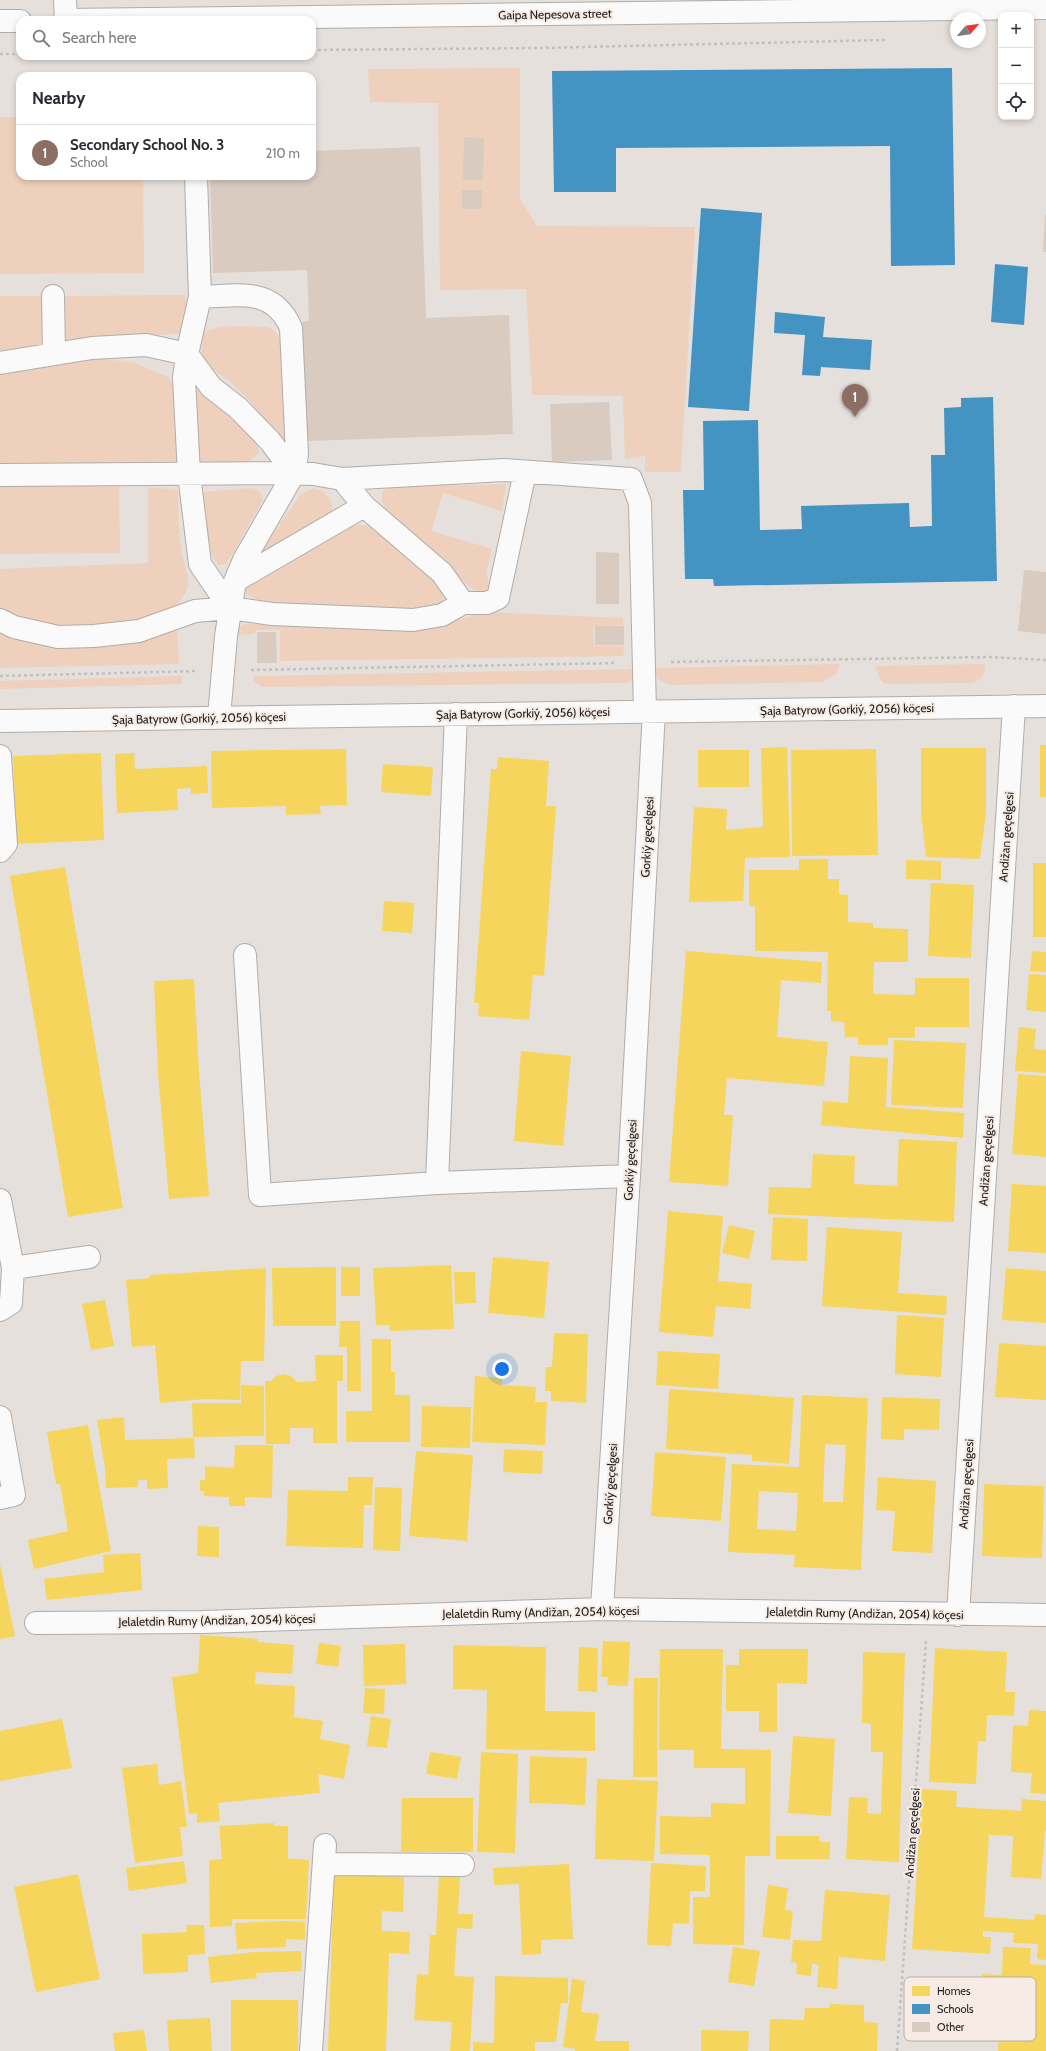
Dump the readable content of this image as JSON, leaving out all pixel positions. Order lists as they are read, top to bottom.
{
  "streets": {
    "street": [
      "Gaipa Nepesova street",
      "Şaja Batyrow (Gorkiý, 2056) köçesi",
      "Gorkiý geçelgesi",
      "Andižan geçelgesi",
      "Jelaletdin Rumy (Andižan, 2054) köçesi"
    ]
  },
  "crossings": [
    ["Şaja Batyrow (Gorkiý, 2056) köçesi", "Gorkiý geçelgesi"],
    ["Şaja Batyrow (Gorkiý, 2056) köçesi", "Andižan geçelgesi"],
    ["Gorkiý geçelgesi", "Jelaletdin Rumy (Andižan, 2054) köçesi"],
    ["Andižan geçelgesi", "Jelaletdin Rumy (Andižan, 2054) köçesi"]
  ],
  "legend": ["Homes", "Schools", "Other"],
  "north": "top right",
  "page": {
    "map_buttons": ["+", "−"],
    "search": "Search here",
    "heading": "Nearby",
    "list": [
      {
        "mark": "1",
        "name": "Secondary School No. 3",
        "note": "School",
        "value": "210 m"
      }
    ],
    "pins": "1"
  }
}
